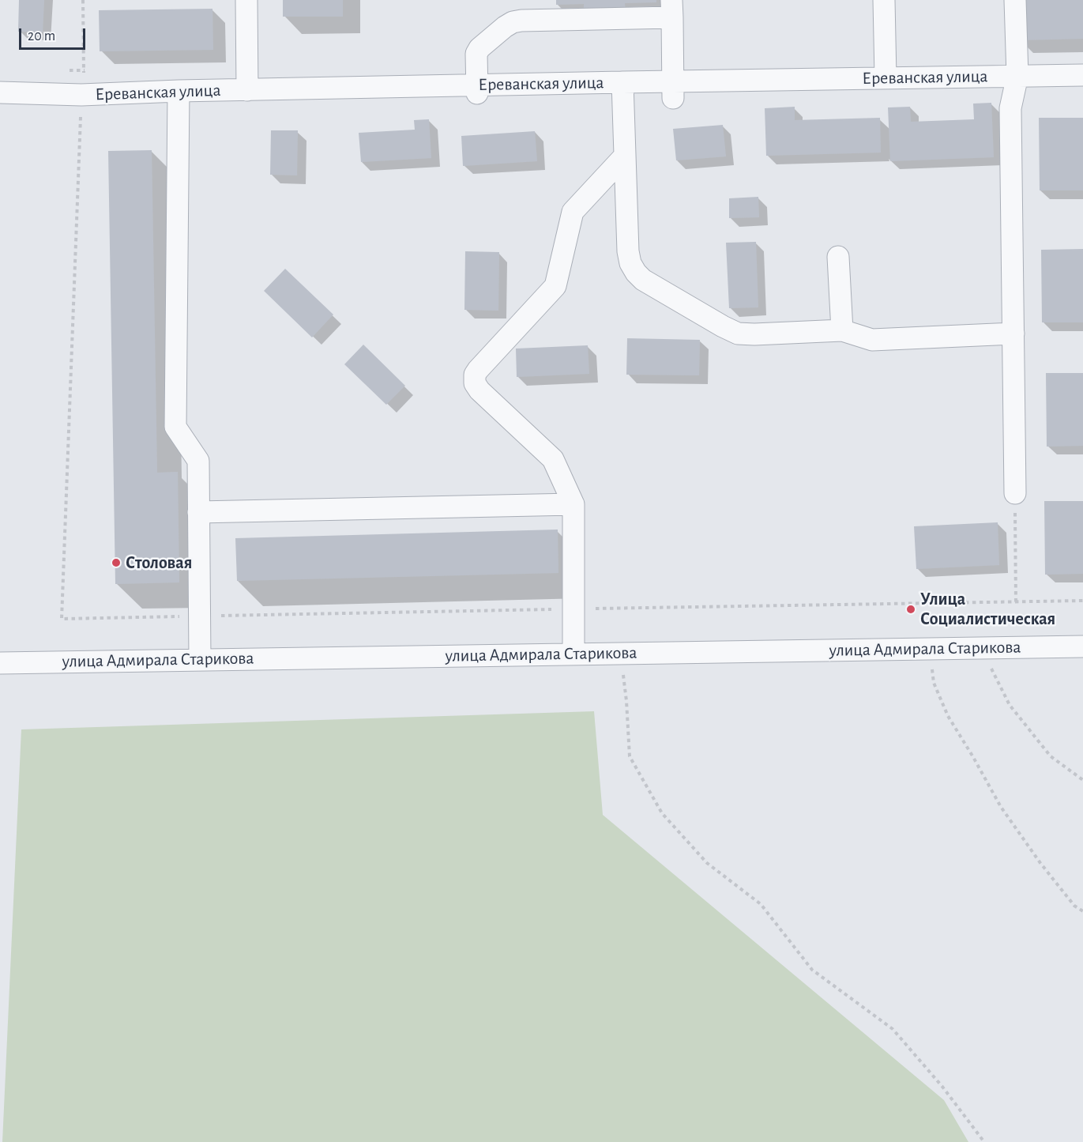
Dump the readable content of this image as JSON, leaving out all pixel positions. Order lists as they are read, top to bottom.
{
  "streets": {
    "street": ["Ереванская улица", "улица Адмирала Старикова"]
  },
  "places": ["Столовая", "Улица Социалистическая"],
  "scale_bar": "20 m"
}
